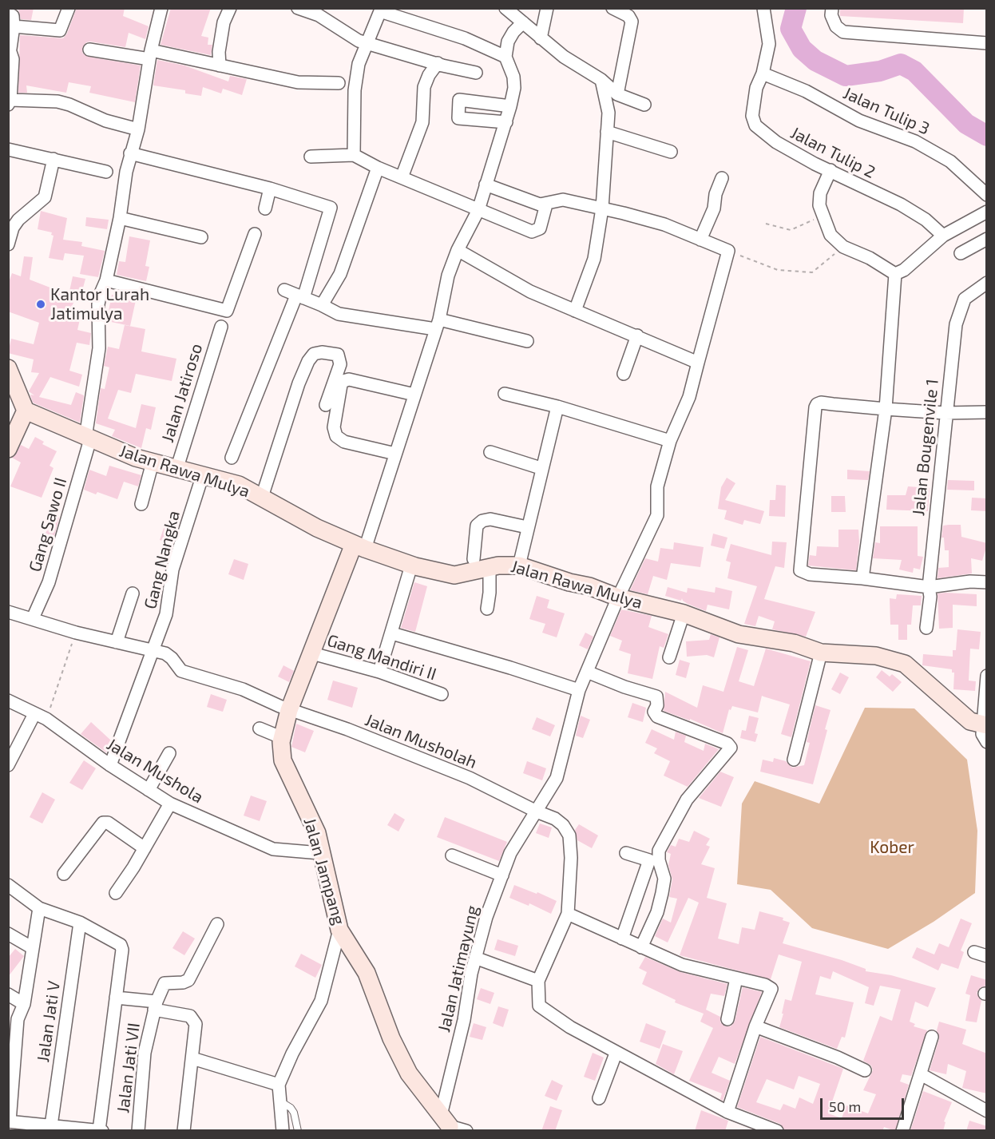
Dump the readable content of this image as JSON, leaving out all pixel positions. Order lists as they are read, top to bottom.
{
  "streets": {
    "main road": ["Jalan Rawa Mulya", "Jalan Jampang"],
    "street": [
      "Jalan Tulip 3",
      "Jalan Tulip 2",
      "Jalan Jatiroso",
      "Jalan Bougenvile 1",
      "Gang Sawo II",
      "Gang Nangka",
      "Gang Mandiri II",
      "Jalan Musholah",
      "Jalan Mushola",
      "Jalan Jatimayung",
      "Jalan Jati V",
      "Jalan Jati VII"
    ]
  },
  "crossings": [
    ["Jalan Tulip 3", "Jalan Tulip 2"],
    ["Jalan Jatiroso", "Jalan Rawa Mulya"],
    ["Jalan Rawa Mulya", "Gang Sawo II"],
    ["Jalan Rawa Mulya", "Gang Nangka"],
    ["Jalan Rawa Mulya", "Jalan Jampang"],
    ["Jalan Rawa Mulya", "Jalan Jatimayung"],
    ["Gang Sawo II", "Jalan Musholah"],
    ["Gang Nangka", "Jalan Musholah"],
    ["Gang Nangka", "Jalan Mushola"],
    ["Gang Mandiri II", "Jalan Jampang"],
    ["Jalan Musholah", "Jalan Jampang"],
    ["Jalan Musholah", "Jalan Jatimayung"],
    ["Jalan Mushola", "Jalan Jampang"],
    ["Jalan Jampang", "Jalan Jatimayung"]
  ],
  "parks": ["Kober"],
  "places": ["Kantor Lurah Jatimulya"],
  "scale_bar": "50 m"
}
